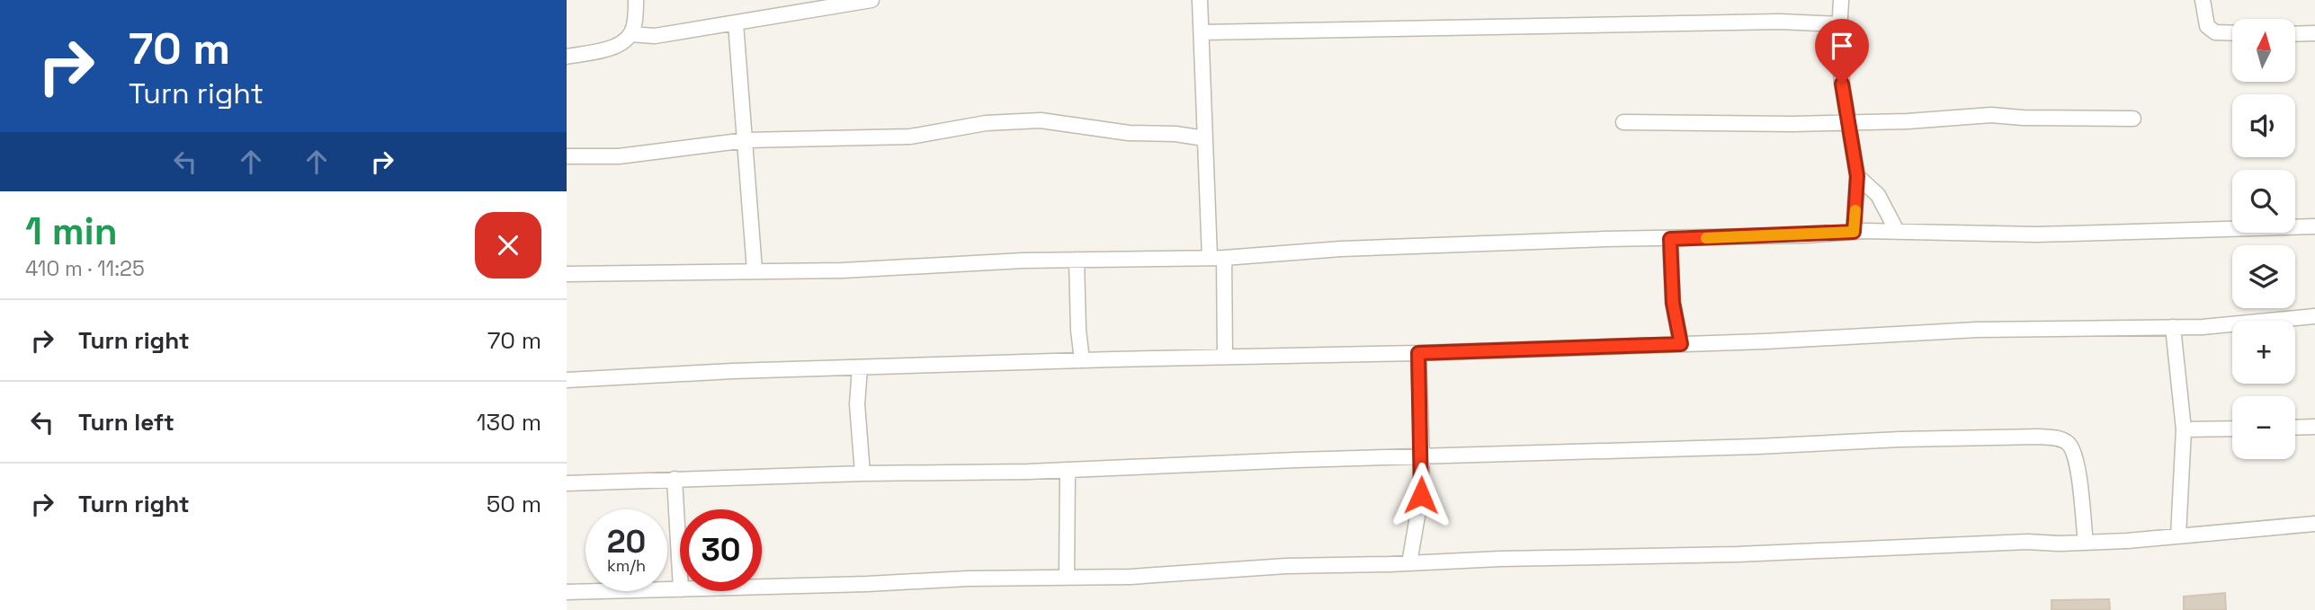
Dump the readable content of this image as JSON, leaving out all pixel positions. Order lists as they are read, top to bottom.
{
  "north": "top",
  "page": {
    "turn": ["70 m", "Turn right"],
    "map_buttons": ["+", "−"],
    "heading": ["1 min", "410 m · 11:25"],
    "list": [
      {
        "name": "Turn right",
        "value": "70 m"
      },
      {
        "name": "Turn left",
        "value": "130 m"
      },
      {
        "name": "Turn right",
        "value": "50 m"
      }
    ],
    "speed": "20 km/h",
    "limit": "30"
  }
}
